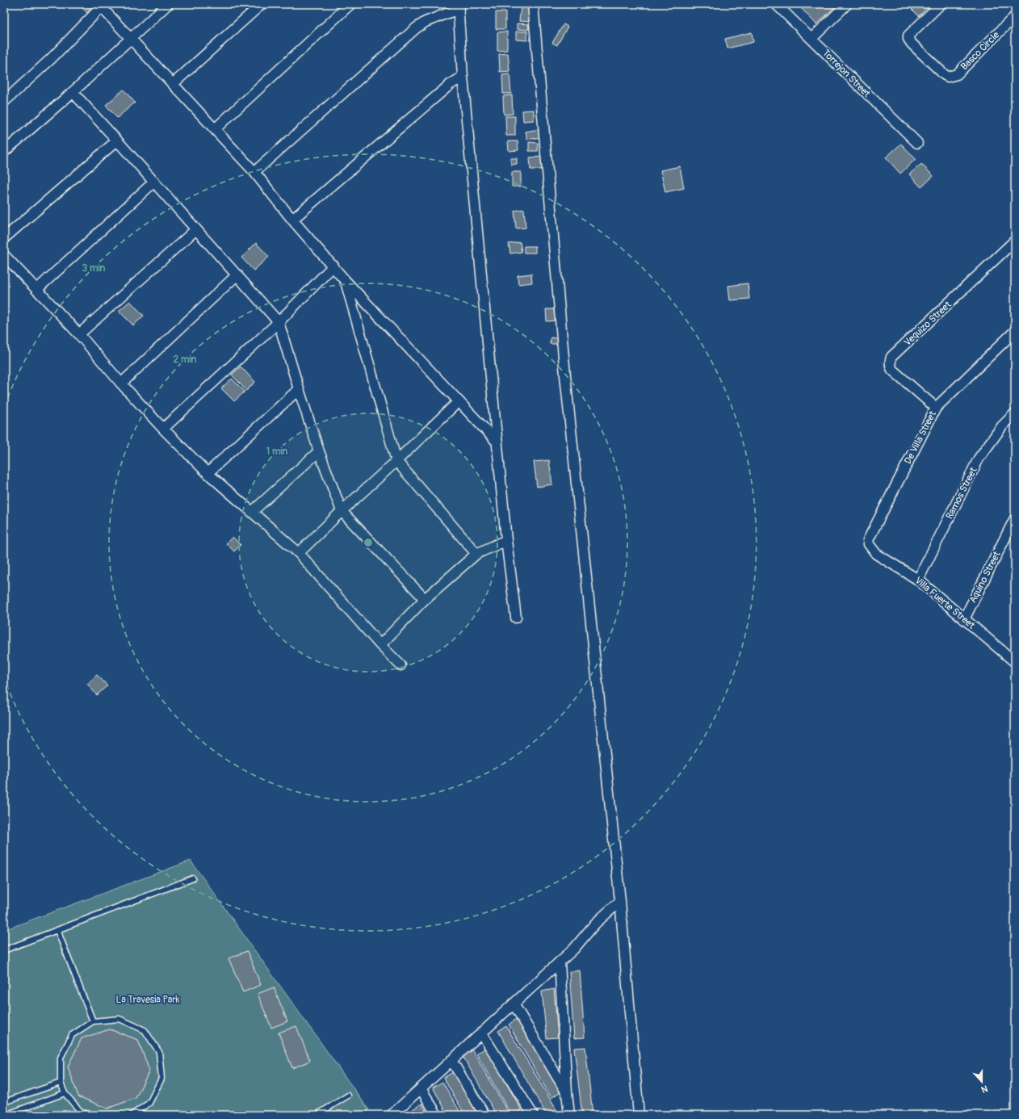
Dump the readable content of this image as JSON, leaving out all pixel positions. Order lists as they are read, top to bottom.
{
  "streets": {
    "street": [
      "Basco Circle",
      "Torrejon Street",
      "Vequizo Street",
      "De Villa Street",
      "Ramos Street",
      "Aquino Street",
      "Villa Fuerte Street"
    ]
  },
  "crossings": [
    ["Vequizo Street", "De Villa Street"],
    ["De Villa Street", "Villa Fuerte Street"],
    ["Ramos Street", "Villa Fuerte Street"],
    ["Aquino Street", "Villa Fuerte Street"]
  ],
  "parks": ["La Travesia Park"],
  "north": "bottom",
  "rings": ["3 min", "2 min", "1 min"]
}
